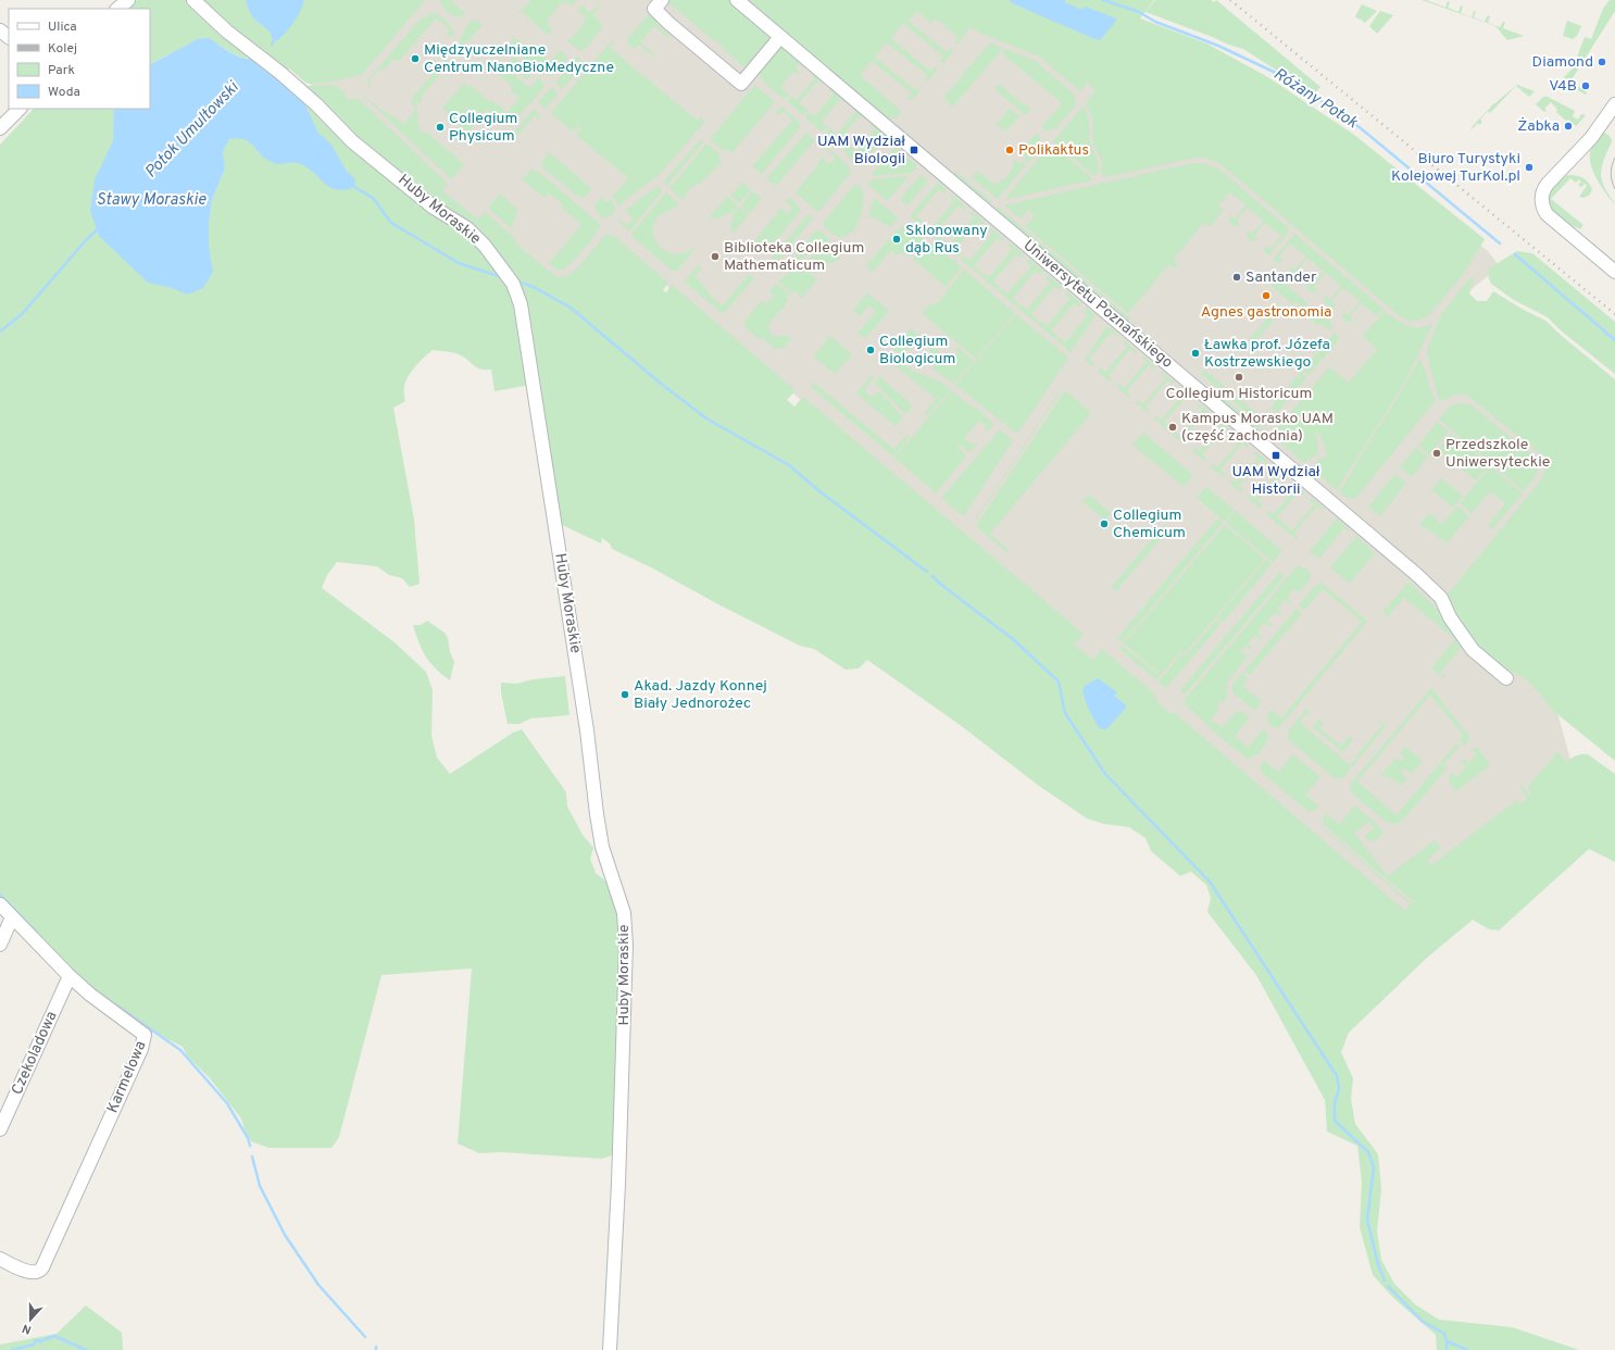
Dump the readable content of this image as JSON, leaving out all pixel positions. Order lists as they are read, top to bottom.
{
  "streets": {
    "street": [
      "Huby Moraskie",
      "Uniwersytetu Poznańskiego",
      "Czekoladowa",
      "Karmelowa"
    ]
  },
  "crossings": [
    ["Czekoladowa", "Karmelowa"]
  ],
  "water": ["Różany Potok", "Potok Umultowski", "Stawy Moraskie"],
  "places": {
    "other": [
      "Międzyuczelniane Centrum NanoBioMedyczne",
      "Diamond",
      "V4B",
      "Żabka",
      "Collegium Physicum",
      "Polikaktus",
      "Biuro Turystyki Kolejowej TurKol.pl",
      "Sklonowany dąb Rus",
      "Biblioteka Collegium Mathematicum",
      "Santander",
      "Agnes gastronomia",
      "Collegium Biologicum",
      "Ławka prof. Józefa Kostrzewskiego",
      "Collegium Historicum",
      "Kampus Morasko UAM (część zachodnia)",
      "Przedszkole Uniwersyteckie",
      "Collegium Chemicum",
      "Akad. Jazdy Konnej Biały Jednorożec"
    ],
    "transit": ["UAM Wydział Biologii", "UAM Wydział Historii"]
  },
  "legend": [
    "Ulica",
    "Kolej",
    "Park",
    "Woda"
  ],
  "north": "bottom"
}
